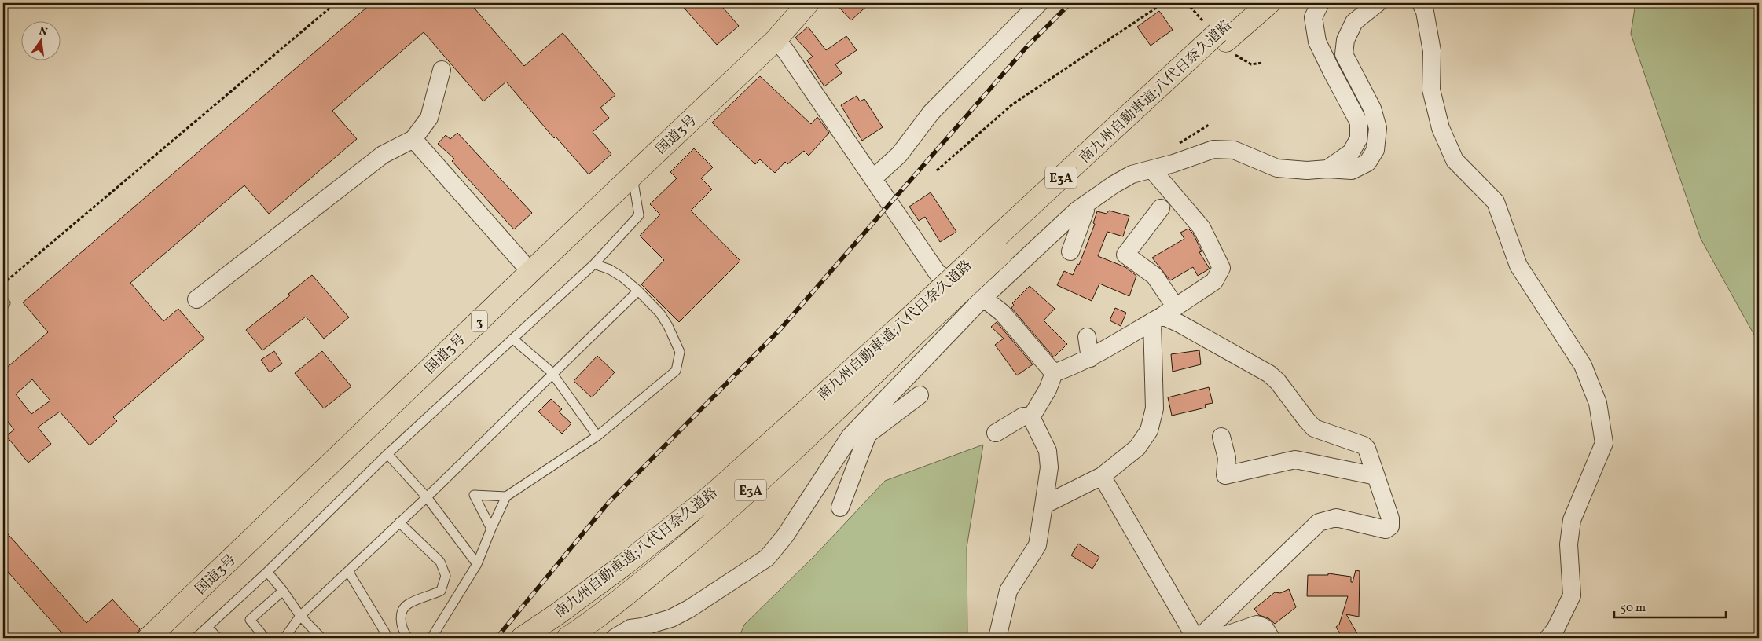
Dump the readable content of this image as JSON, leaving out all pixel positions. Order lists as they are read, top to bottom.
{
  "streets": {
    "highway": [
      "南九州自動車道;八代日奈久道路",
      "国道3号",
      "E3A",
      "3"
    ]
  },
  "scale_bar": "50 m",
  "north": "top"
}
